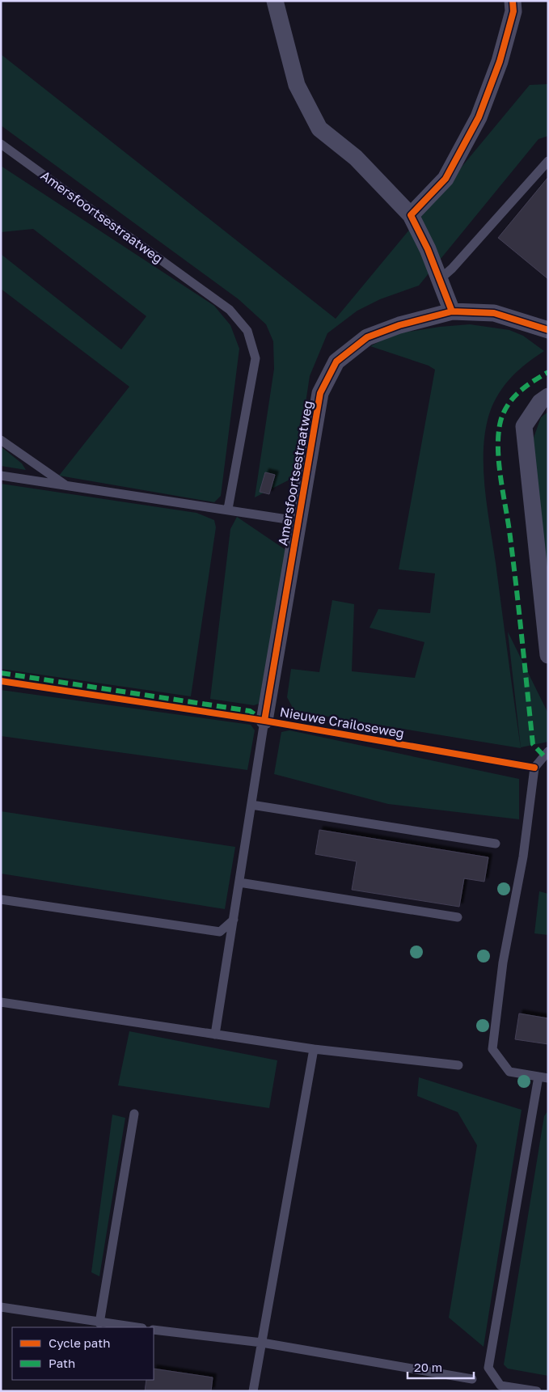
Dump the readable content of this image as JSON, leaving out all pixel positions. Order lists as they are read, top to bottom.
{
  "streets": {
    "street": ["Amersfoortsestraatweg"],
    "cycle path": ["Nieuwe Crailoseweg"]
  },
  "legend": ["Cycle path", "Path"],
  "scale_bar": "20 m"
}
